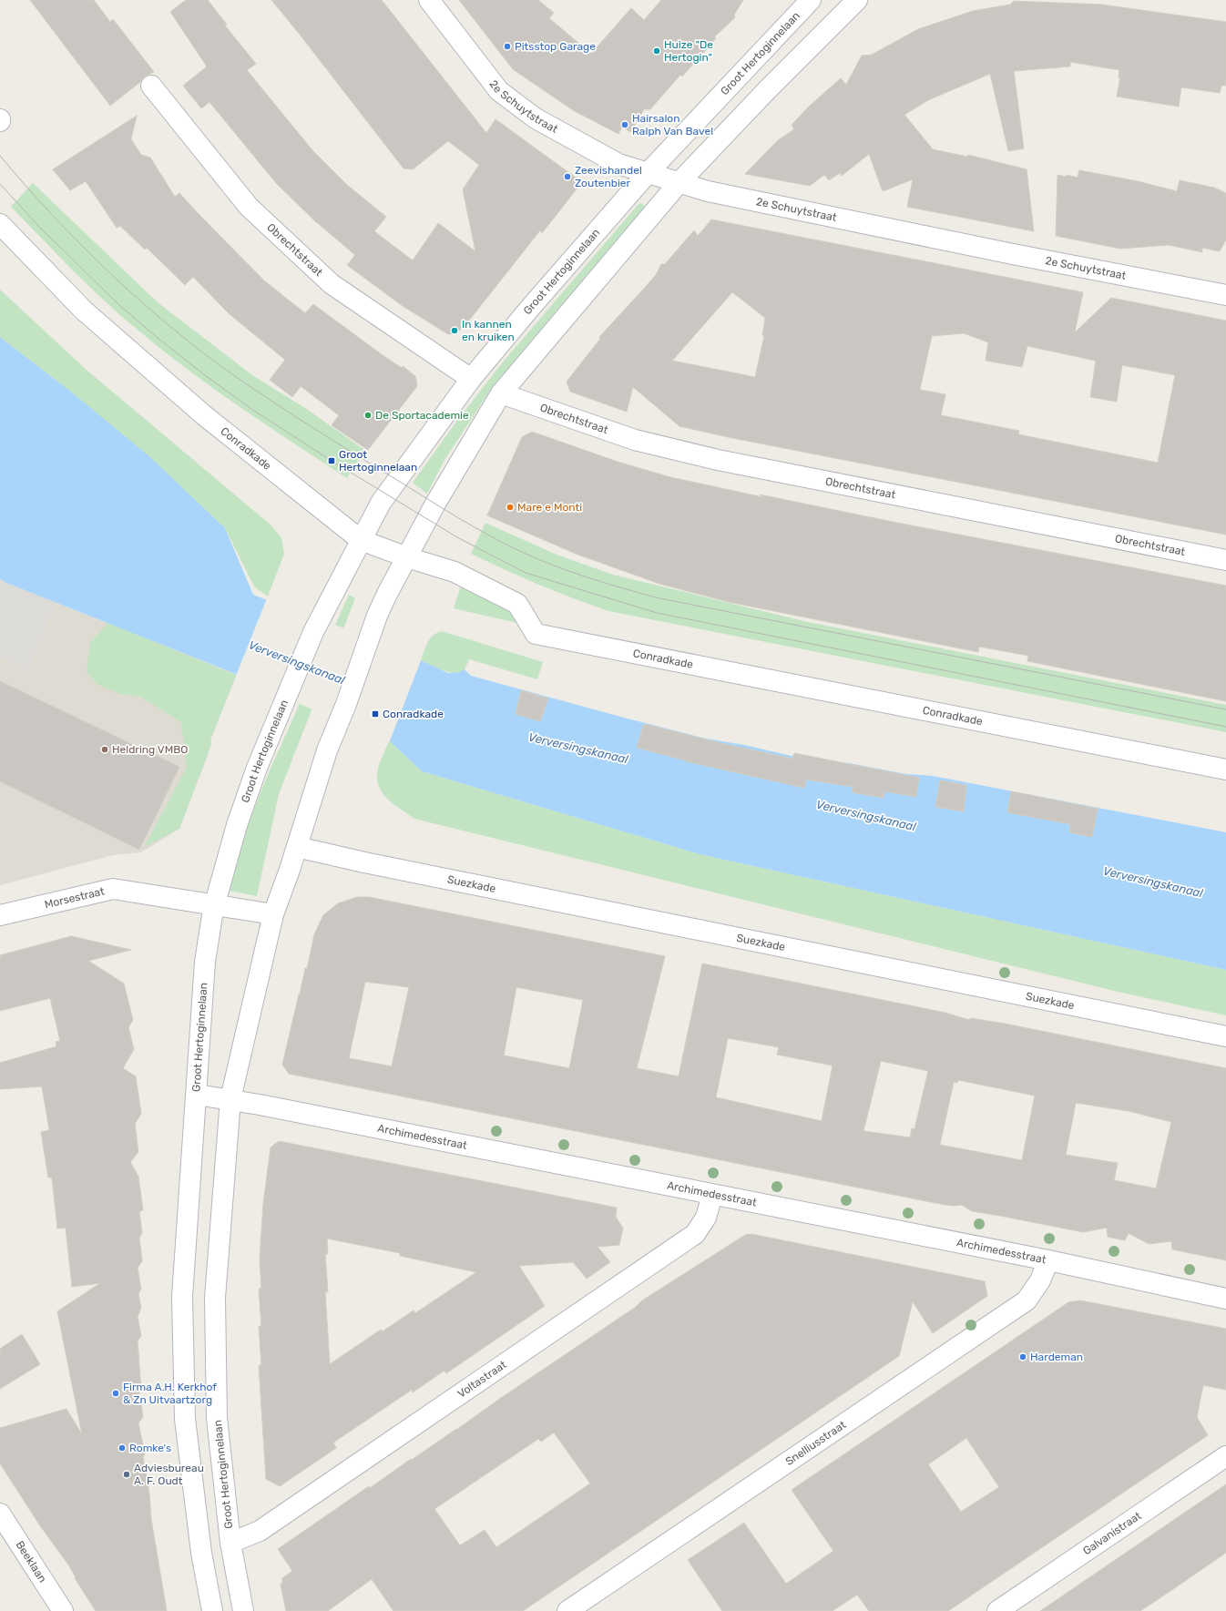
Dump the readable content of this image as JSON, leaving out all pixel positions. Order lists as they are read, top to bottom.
{
  "streets": {
    "street": [
      "Groot Hertoginnelaan",
      "2e Schuytstraat",
      "Obrechtstraat",
      "Conradkade",
      "Suezkade",
      "Morsestraat",
      "Archimedesstraat",
      "Voltastraat",
      "Snelliusstraat",
      "Galvanistraat",
      "Beeklaan"
    ]
  },
  "crossings": [
    ["Groot Hertoginnelaan", "2e Schuytstraat"],
    ["Groot Hertoginnelaan", "Obrechtstraat"],
    ["Groot Hertoginnelaan", "Conradkade"],
    ["Groot Hertoginnelaan", "Suezkade"],
    ["Groot Hertoginnelaan", "Morsestraat"],
    ["Groot Hertoginnelaan", "Archimedesstraat"],
    ["Groot Hertoginnelaan", "Voltastraat"],
    ["Archimedesstraat", "Voltastraat"],
    ["Archimedesstraat", "Snelliusstraat"]
  ],
  "water": ["Verversingskanaal"],
  "places": {
    "other": [
      "Pitsstop Garage",
      "Huize \"De Hertogin\"",
      "Hairsalon Ralph Van Bavel",
      "Zeevishandel Zoutenbier",
      "In kannen en kruiken",
      "De Sportacademie",
      "Mare e Monti",
      "Heldring VMBO",
      "Hardeman",
      "Firma A.H. Kerkhof & Zn Uitvaartzorg",
      "Romke's",
      "Adviesbureau A. F. Oudt"
    ],
    "transit": ["Groot Hertoginnelaan", "Conradkade"]
  }
}
